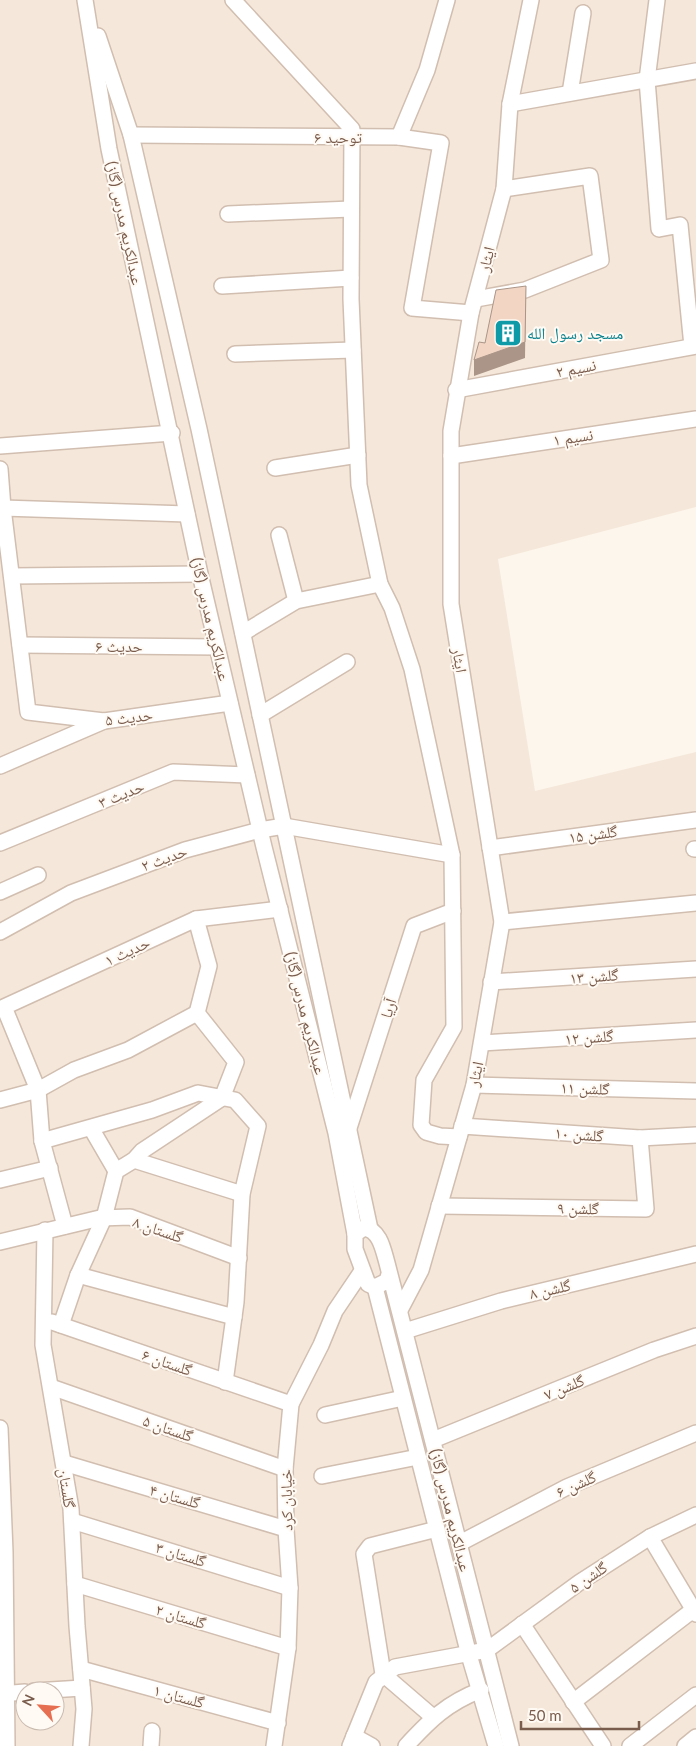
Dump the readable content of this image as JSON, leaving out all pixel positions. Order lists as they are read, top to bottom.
{
  "streets": {
    "street": [
      "توحید ۶",
      "عبدالکریم مدرس (گاز)",
      "ایثار",
      "نسیم ۲",
      "نسیم ۱",
      "حدیث ۶",
      "حدیث ۵",
      "حدیث ۳",
      "گلشن ۱۵",
      "حدیث ۲",
      "حدیث ۱",
      "گلشن ۱۳",
      "آریا",
      "گلشن ۱۲",
      "گلشن ۱۱",
      "گلشن ۱۰",
      "گلشن ۹",
      "گلستان ۸",
      "گلشن ۸",
      "گلستان ۶",
      "گلشن ۷",
      "گلستان ۵",
      "گلشن ۶",
      "گلستان",
      "گلستان ۴",
      "خیابان کرد",
      "گلستان ۳",
      "گلشن ۵",
      "گلستان ۲",
      "گلستان ۱"
    ]
  },
  "crossings": [
    ["توحید ۶", "عبدالکریم مدرس (گاز)"],
    ["توحید ۶", "ایثار"],
    ["توحید ۶", "گلشن ۱۰"],
    ["عبدالکریم مدرس (گاز)", "ایثار"],
    ["عبدالکریم مدرس (گاز)", "حدیث ۶"],
    ["عبدالکریم مدرس (گاز)", "حدیث ۵"],
    ["عبدالکریم مدرس (گاز)", "حدیث ۳"],
    ["عبدالکریم مدرس (گاز)", "حدیث ۲"],
    ["عبدالکریم مدرس (گاز)", "حدیث ۱"],
    ["عبدالکریم مدرس (گاز)", "آریا"],
    ["عبدالکریم مدرس (گاز)", "گلشن ۸"],
    ["عبدالکریم مدرس (گاز)", "گلشن ۷"],
    ["عبدالکریم مدرس (گاز)", "گلشن ۶"],
    ["عبدالکریم مدرس (گاز)", "خیابان کرد"],
    ["عبدالکریم مدرس (گاز)", "گلشن ۵"],
    ["ایثار", "نسیم ۲"],
    ["ایثار", "نسیم ۱"],
    ["ایثار", "گلشن ۱۵"],
    ["ایثار", "گلشن ۱۳"],
    ["ایثار", "گلشن ۱۲"],
    ["ایثار", "گلشن ۱۱"],
    ["ایثار", "گلشن ۱۰"],
    ["ایثار", "گلشن ۹"],
    ["حدیث ۶", "حدیث ۵"],
    ["حدیث ۲", "گلشن ۱۰"],
    ["آریا", "گلشن ۱۰"],
    ["گلشن ۱۰", "گلشن ۹"],
    ["گلستان ۸", "گلستان"],
    ["گلستان ۶", "گلستان"],
    ["گلستان ۶", "خیابان کرد"],
    ["گلستان ۵", "گلستان"],
    ["گلستان ۵", "خیابان کرد"],
    ["گلستان", "گلستان ۴"],
    ["گلستان", "گلستان ۳"],
    ["گلستان", "گلستان ۲"],
    ["گلستان", "گلستان ۱"],
    ["گلستان ۴", "خیابان کرد"],
    ["خیابان کرد", "گلستان ۳"],
    ["خیابان کرد", "گلستان ۲"],
    ["خیابان کرد", "گلستان ۱"]
  ],
  "places": {
    "building": ["مسجد رسول الله"]
  },
  "scale_bar": "50 m",
  "north": "top left"
}
